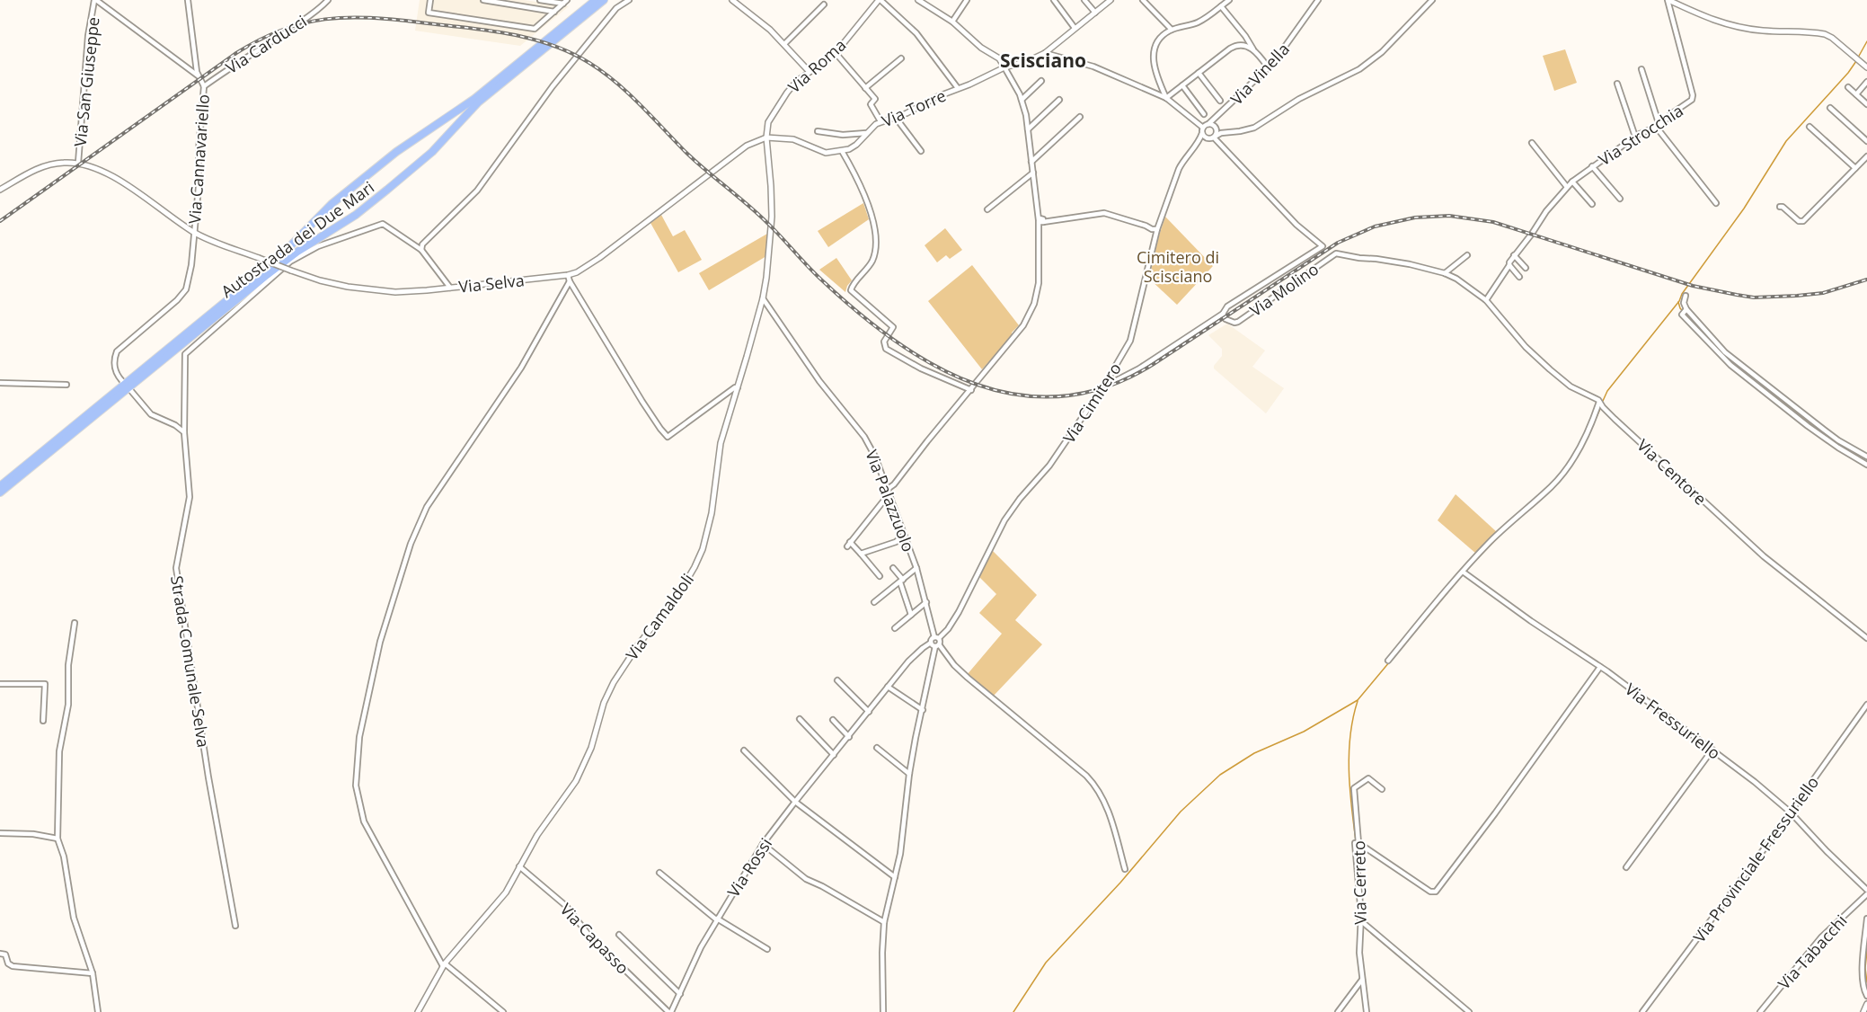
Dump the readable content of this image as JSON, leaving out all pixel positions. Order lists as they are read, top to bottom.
{
  "streets": {
    "highway": ["Autostrada dei Due Mari"],
    "street": [
      "Via Carducci",
      "Via Roma",
      "Via Vinella",
      "Via San Giuseppe",
      "Via Torre",
      "Via Strocchia",
      "Via Cannavariello",
      "Via Selva",
      "Via Molino",
      "Via Cimitero",
      "Via Centore",
      "Via Palazzuolo",
      "Via Camaldoli",
      "Strada Comunale Selva",
      "Via Fressuriello",
      "Via Provinciale Fressuriello",
      "Via Rossi",
      "Via Cerreto",
      "Via Capasso",
      "Via Tabacchi"
    ]
  },
  "crossings": [
    ["Via Carducci", "Via Cannavariello"],
    ["Via Roma", "Via Selva"],
    ["Via Roma", "Via Camaldoli"],
    ["Via Vinella", "Via Molino"],
    ["Via Vinella", "Via Cimitero"],
    ["Via Strocchia", "Via Molino"],
    ["Via Strocchia", "Via Centore"],
    ["Via Selva", "Via Camaldoli"],
    ["Via Selva", "Strada Comunale Selva"],
    ["Via Molino", "Via Cimitero"],
    ["Via Molino", "Via Centore"],
    ["Via Cimitero", "Via Palazzuolo"],
    ["Via Cimitero", "Via Rossi"],
    ["Via Palazzuolo", "Via Camaldoli"],
    ["Via Camaldoli", "Via Capasso"],
    ["Via Fressuriello", "Via Provinciale Fressuriello"],
    ["Via Rossi", "Via Capasso"]
  ],
  "districts": ["Scisciano"],
  "parks": ["Cimitero di Scisciano"]
}
